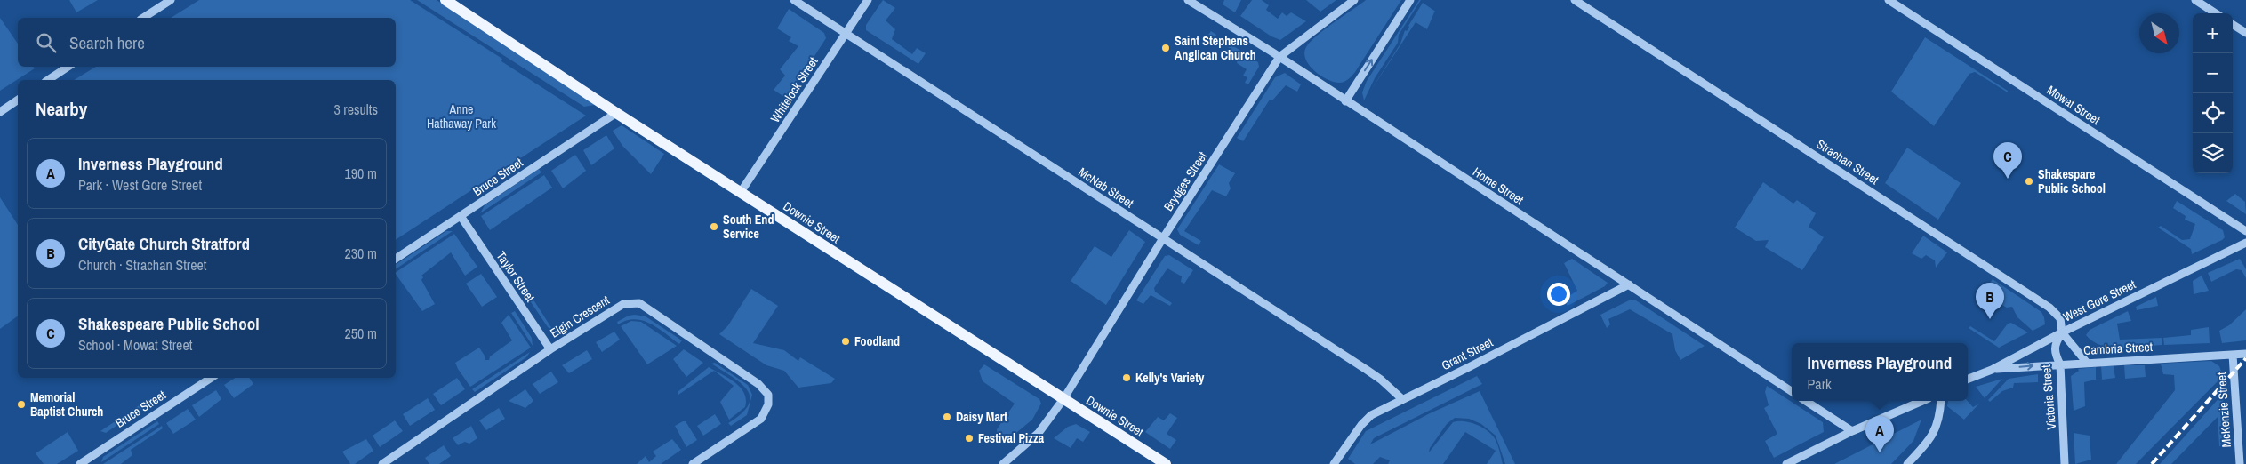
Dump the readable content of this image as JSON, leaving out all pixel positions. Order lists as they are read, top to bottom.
{
  "streets": {
    "main road": ["Downie Street"],
    "street": [
      "Whitelock Street",
      "Mowat Street",
      "Strachan Street",
      "Bruce Street",
      "Brydges Street",
      "Home Street",
      "McNab Street",
      "Taylor Street",
      "West Gore Street",
      "Elgin Crescent",
      "Cambria Street",
      "Grant Street",
      "Victoria Street",
      "McKenzie Street"
    ]
  },
  "crossings": [
    ["Whitelock Street", "McNab Street"],
    ["Whitelock Street", "Downie Street"],
    ["Strachan Street", "West Gore Street"],
    ["Strachan Street", "Cambria Street"],
    ["Strachan Street", "Victoria Street"],
    ["Bruce Street", "Downie Street"],
    ["Bruce Street", "Taylor Street"],
    ["Brydges Street", "Home Street"],
    ["Brydges Street", "McNab Street"],
    ["Brydges Street", "Downie Street"],
    ["Home Street", "Grant Street"],
    ["McNab Street", "Grant Street"],
    ["Taylor Street", "Elgin Crescent"],
    ["West Gore Street", "Cambria Street"],
    ["West Gore Street", "Victoria Street"],
    ["Cambria Street", "Victoria Street"],
    ["Cambria Street", "McKenzie Street"]
  ],
  "parks": ["Anne Hathaway Park"],
  "places": [
    "Saint Stephens Anglican Church",
    "Shakespare Public School",
    "South End Service",
    "Foodland",
    "Kelly's Variety",
    "Memorial Baptist Church",
    "Daisy Mart",
    "Festival Pizza"
  ],
  "north": "bottom right",
  "page": {
    "map_buttons": ["+", "−"],
    "search": "Search here",
    "heading": ["Nearby", "3 results"],
    "list": [
      {
        "mark": "A",
        "name": "Inverness Playground",
        "note": "Park · West Gore Street",
        "value": "190 m"
      },
      {
        "mark": "B",
        "name": "CityGate Church Stratford",
        "note": "Church · Strachan Street",
        "value": "230 m"
      },
      {
        "mark": "C",
        "name": "Shakespeare Public School",
        "note": "School · Mowat Street",
        "value": "250 m"
      }
    ],
    "pins": ["C", "B", "A"],
    "popup": ["Inverness Playground", "Park"]
  }
}
